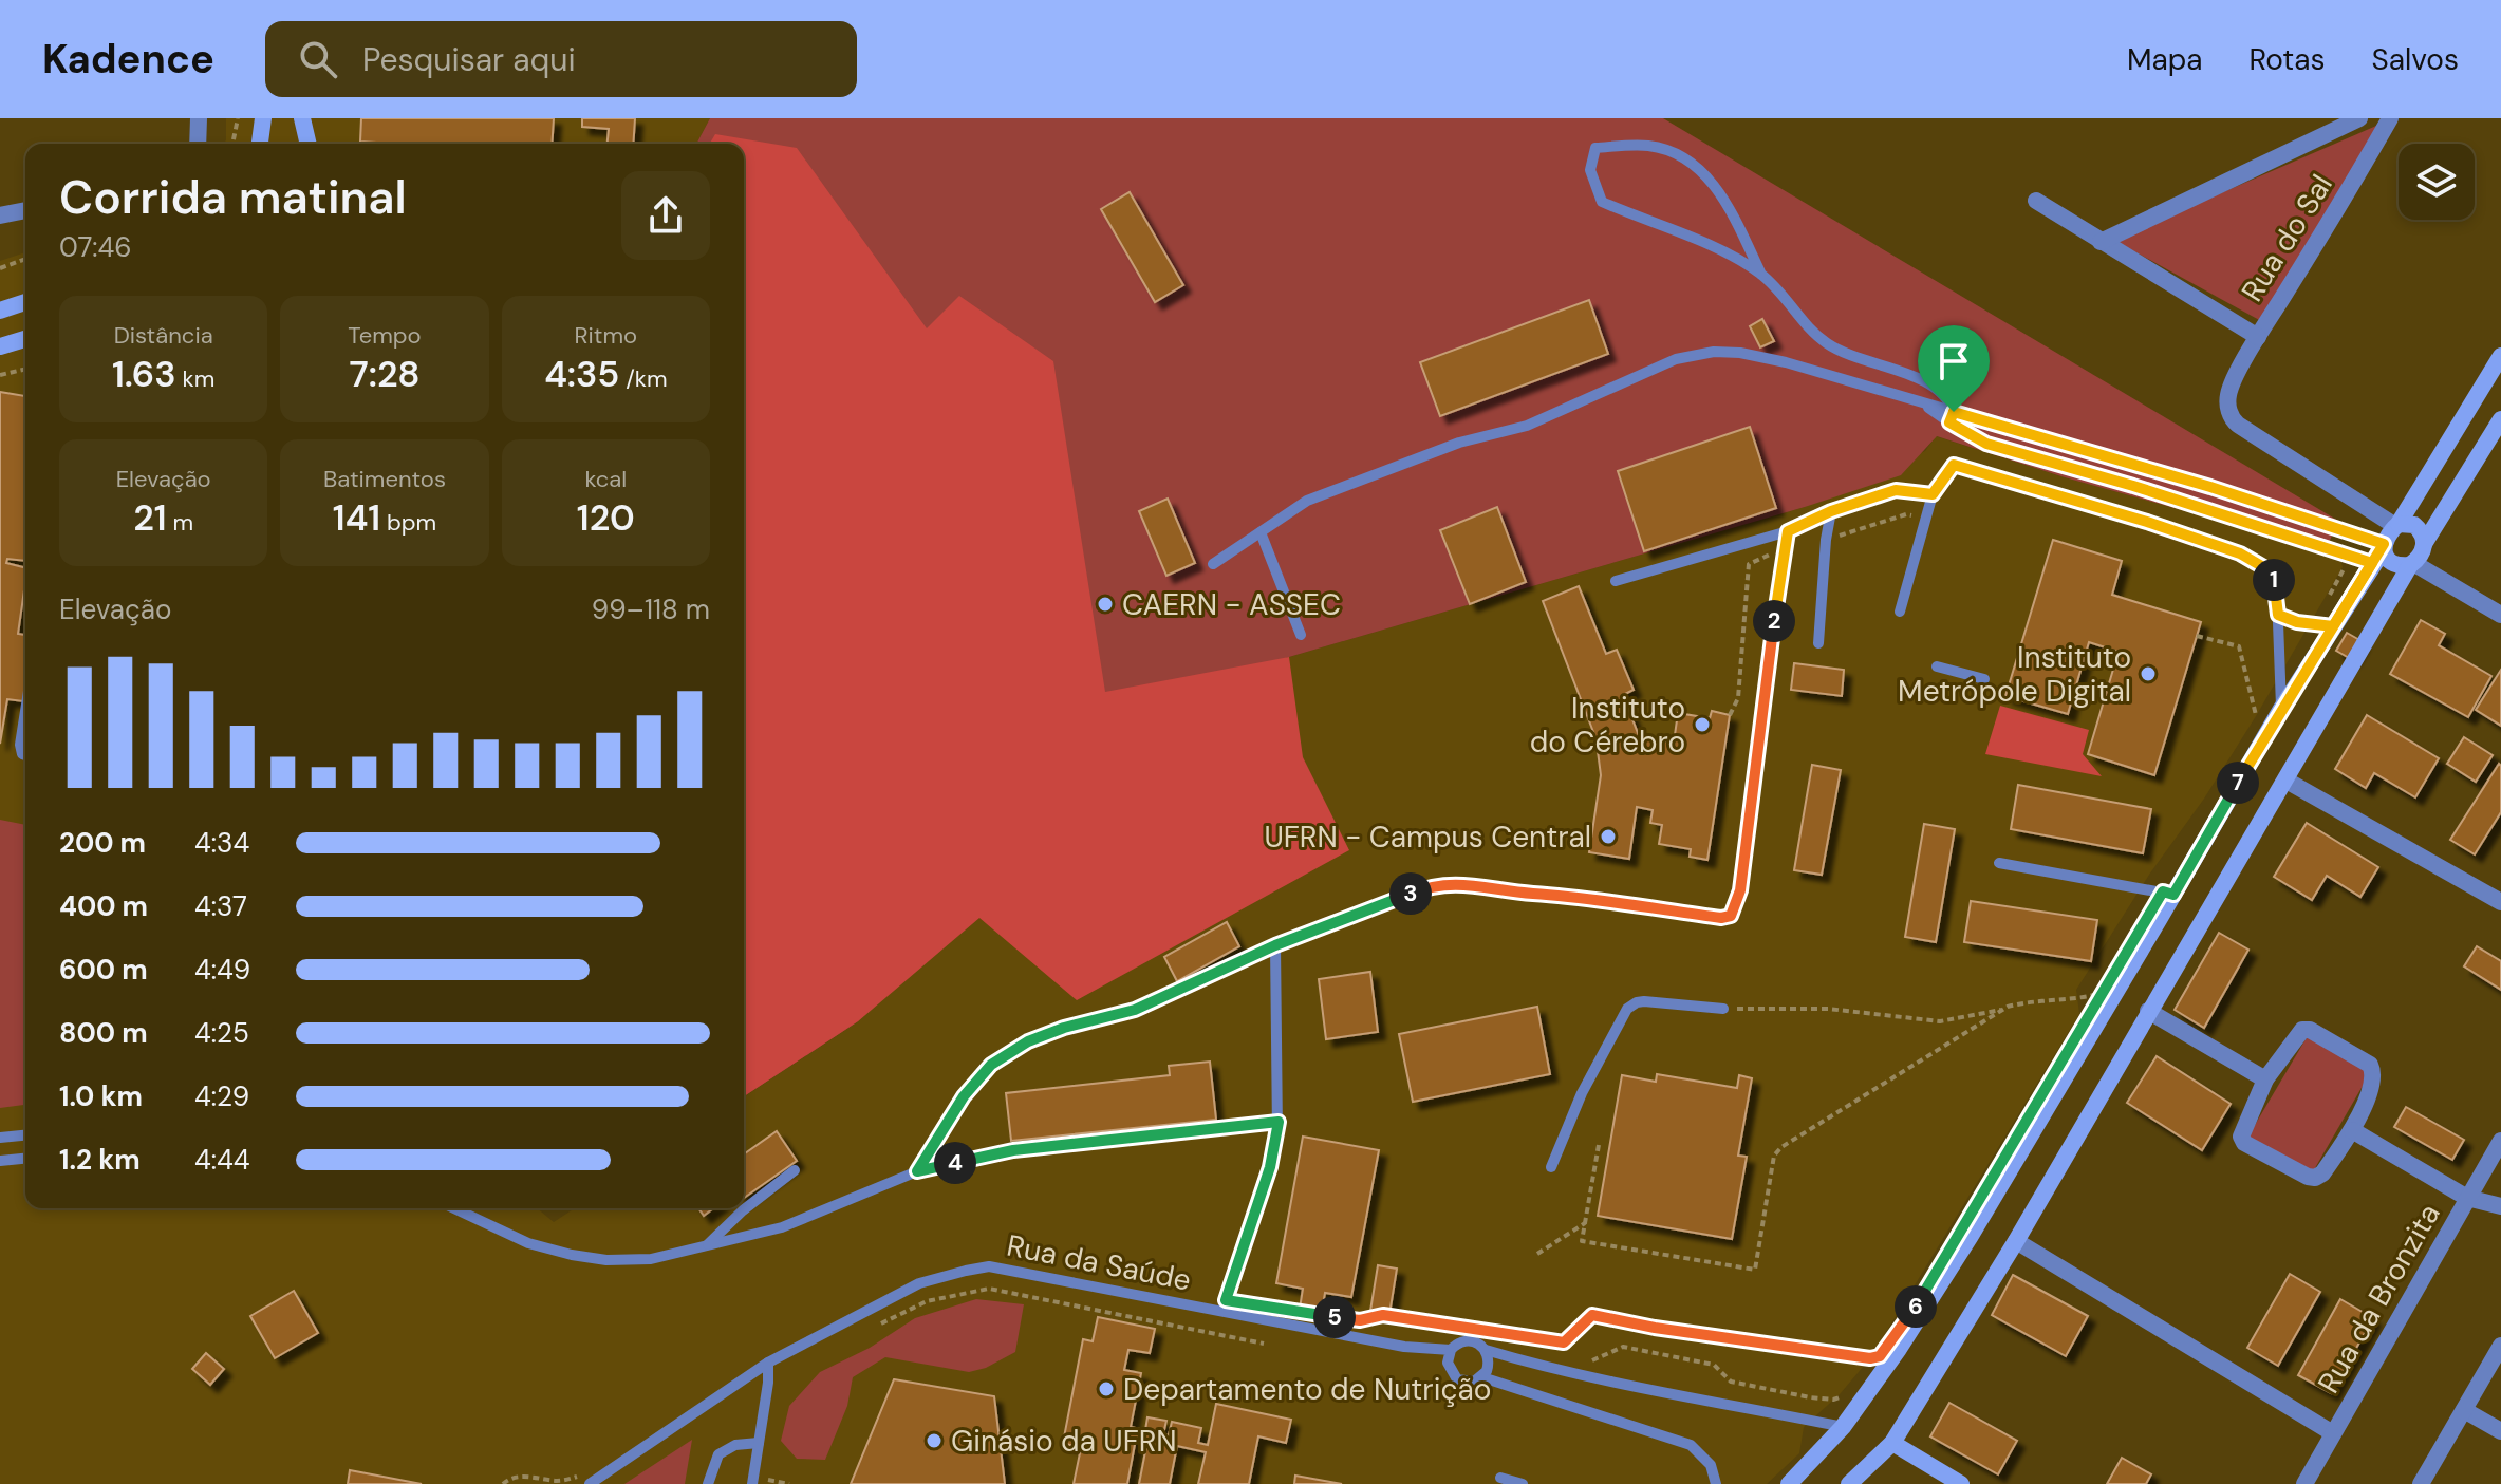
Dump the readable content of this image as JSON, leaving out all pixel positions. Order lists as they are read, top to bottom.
{
  "streets": {
    "street": ["Rua do Sal", "Rua da Bronzita"],
    "lane": ["Rua da Saúde"]
  },
  "places": [
    "CAERN - ASSEC",
    "Instituto Metrópole Digital",
    "Instituto do Cérebro",
    "UFRN - Campus Central",
    "Departamento de Nutrição",
    "Ginásio da UFRN"
  ],
  "page": {
    "header": "Kadence",
    "search": "Pesquisar aqui",
    "nav": ["Mapa", "Rotas", "Salvos"],
    "heading": ["Corrida matinal", "07:46"],
    "stats": [
      ["Distância", "1.63 km"],
      ["Tempo", "7:28"],
      ["Ritmo", "4:35 /km"],
      ["Elevação", "21 m"],
      ["Batimentos", "141 bpm"],
      ["kcal", "120"]
    ],
    "pins": [
      "1",
      "2",
      "7",
      "3",
      "4",
      "6",
      "5"
    ],
    "chart": ["Elevação", "99–118 m"],
    "list": [
      {
        "name": "200 m",
        "note": "4:34"
      },
      {
        "name": "400 m",
        "note": "4:37"
      },
      {
        "name": "600 m",
        "note": "4:49"
      },
      {
        "name": "800 m",
        "note": "4:25"
      },
      {
        "name": "1.0 km",
        "note": "4:29"
      },
      {
        "name": "1.2 km",
        "note": "4:44"
      }
    ]
  }
}
